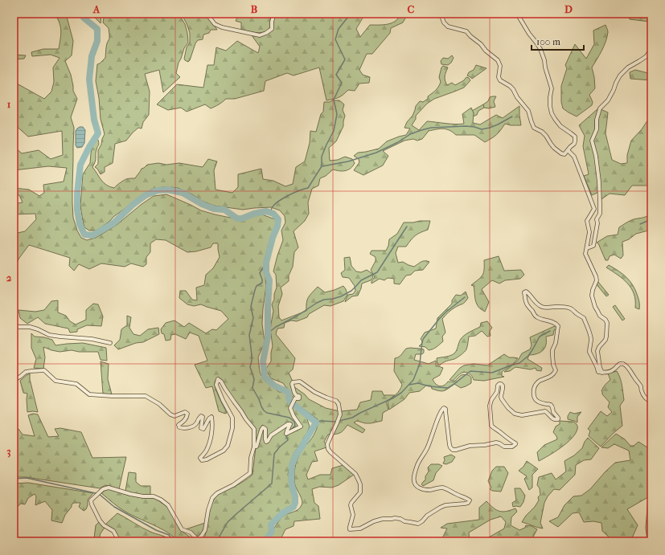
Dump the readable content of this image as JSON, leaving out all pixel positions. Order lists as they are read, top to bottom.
{
  "scale_bar": "100 m",
  "grid": {
    "columns": [
      "A",
      "B",
      "C",
      "D"
    ],
    "rows": ["1", "2", "3"]
  }
}
